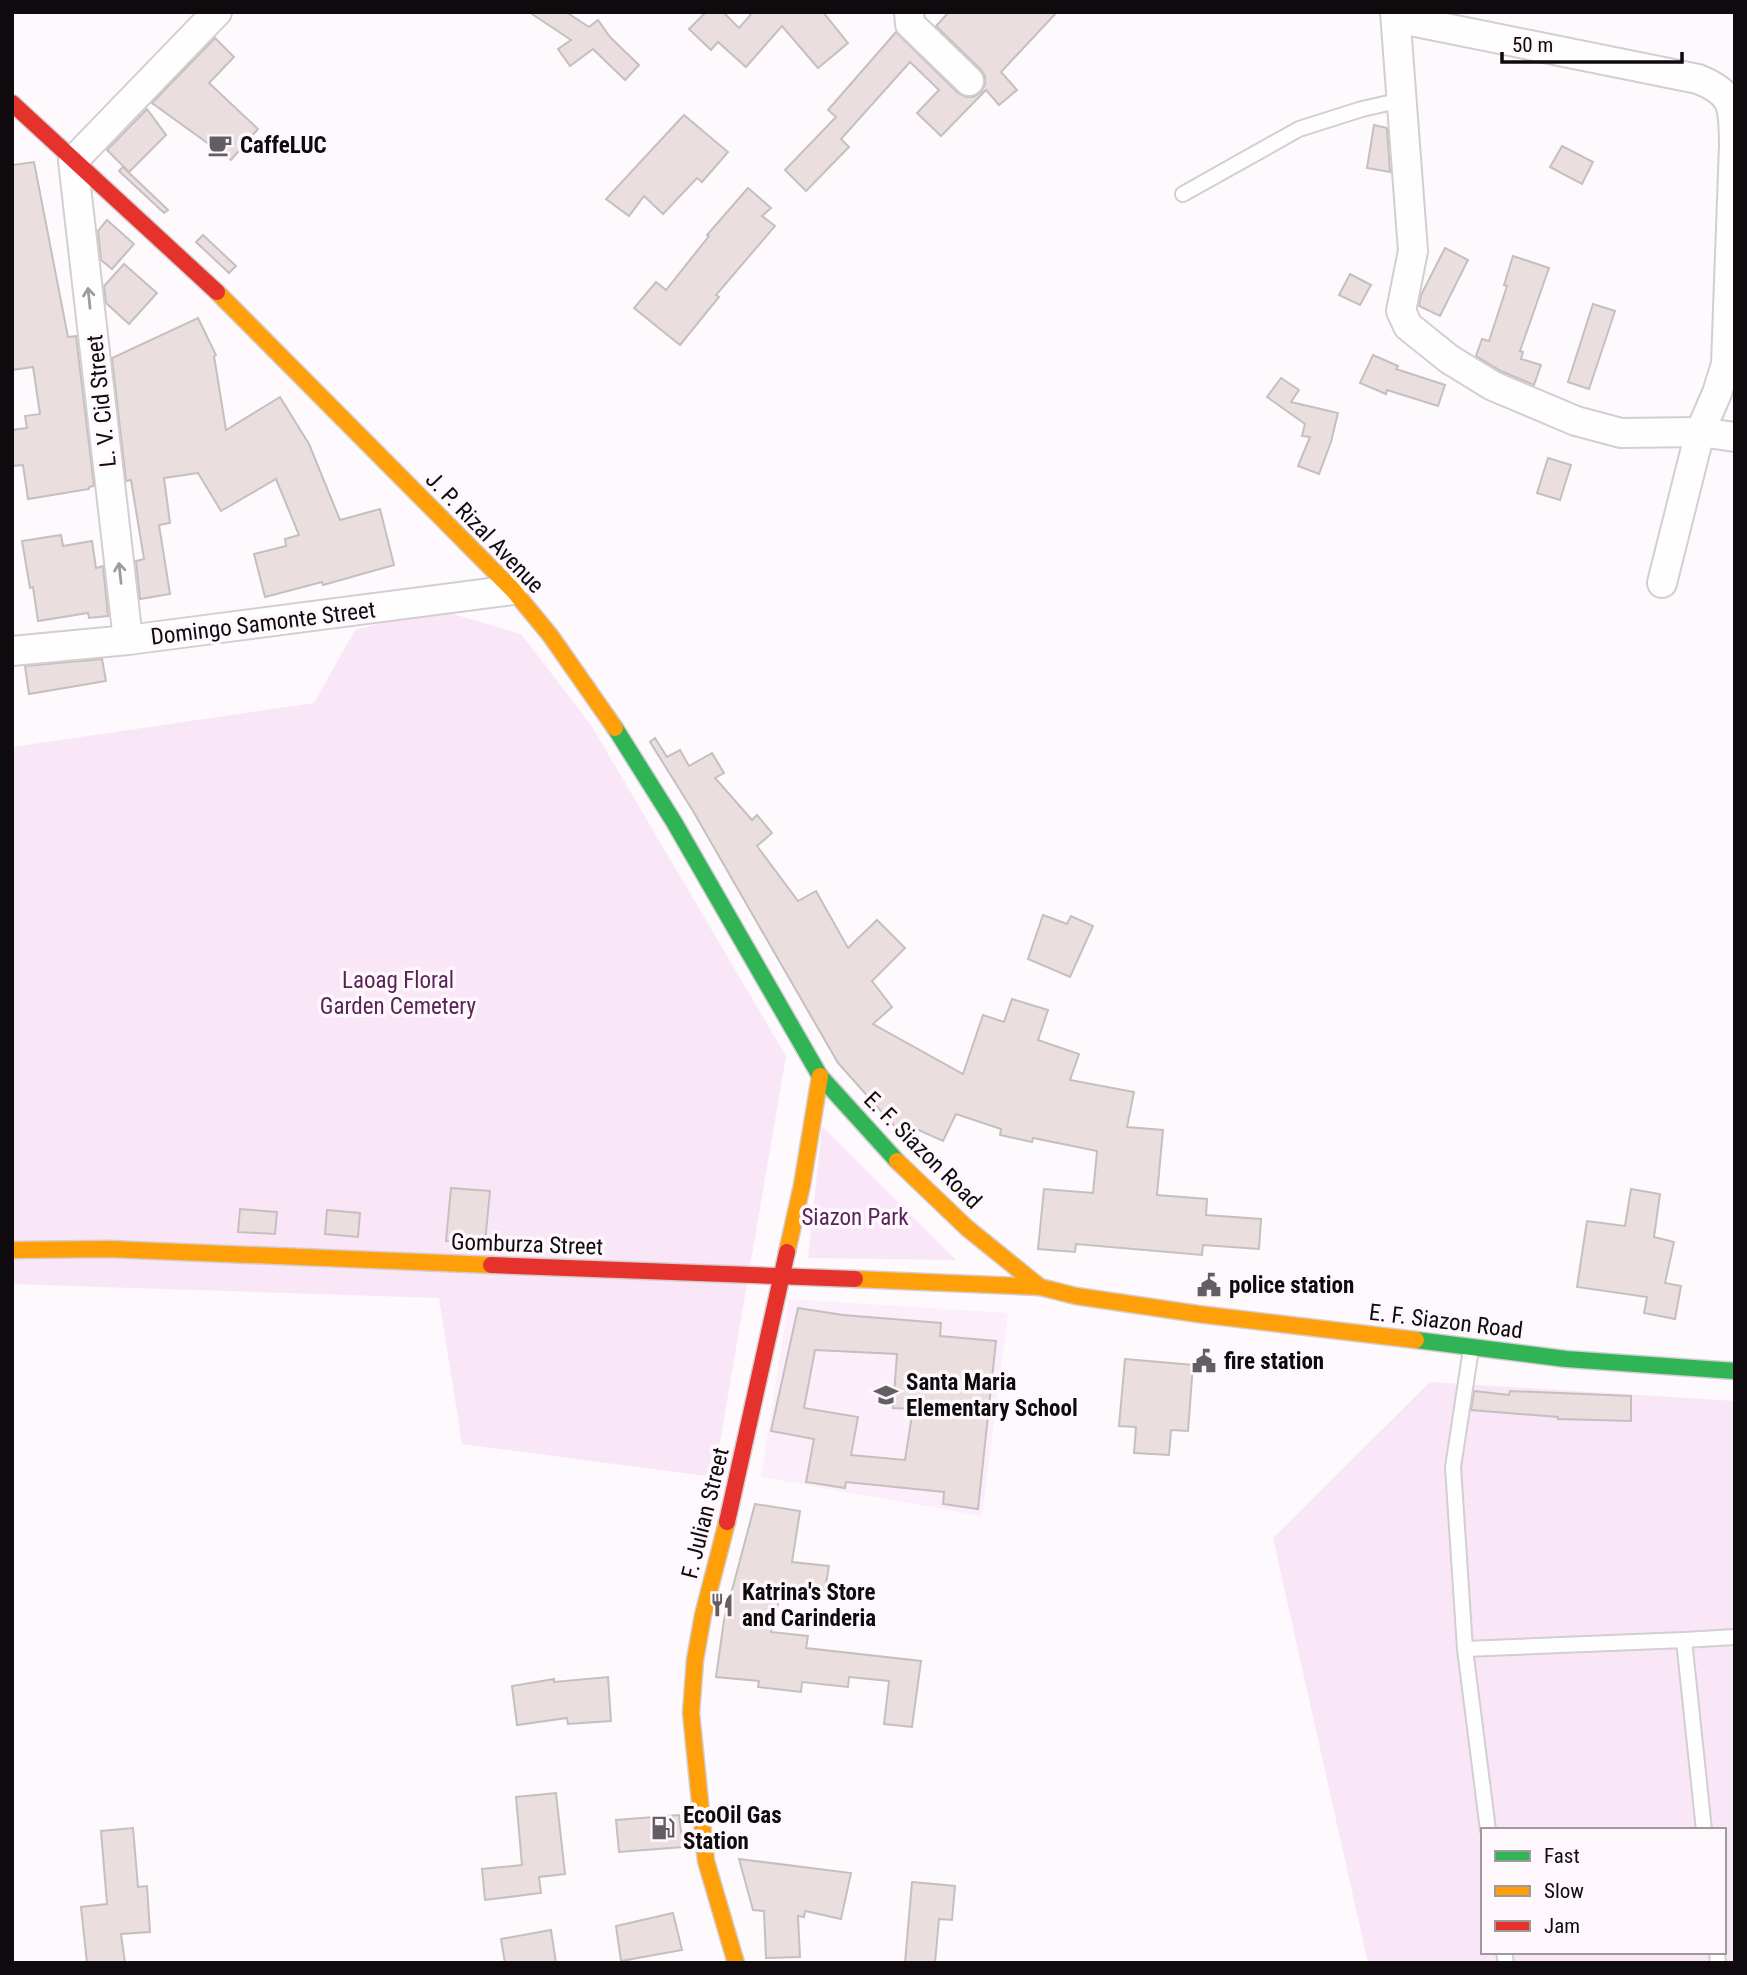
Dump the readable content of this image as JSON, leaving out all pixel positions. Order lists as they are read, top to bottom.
{
  "streets": {
    "main road": [
      "J. P. Rizal Avenue",
      "E. F. Siazon Road",
      "Gomburza Street",
      "F. Julian Street"
    ],
    "street": ["L. V. Cid Street", "Domingo Samonte Street"]
  },
  "crossings": [
    ["L. V. Cid Street", "J. P. Rizal Avenue"],
    ["L. V. Cid Street", "Domingo Samonte Street"],
    ["J. P. Rizal Avenue", "Domingo Samonte Street"],
    ["J. P. Rizal Avenue", "E. F. Siazon Road"],
    ["J. P. Rizal Avenue", "F. Julian Street"],
    ["E. F. Siazon Road", "Gomburza Street"],
    ["E. F. Siazon Road", "F. Julian Street"],
    ["Gomburza Street", "F. Julian Street"]
  ],
  "one_way": ["L. V. Cid Street"],
  "parks": ["Laoag Floral Garden Cemetery", "Siazon Park"],
  "places": {
    "cafe": ["CaffeLUC"],
    "public building": ["police station", "fire station"],
    "school or university": ["Santa Maria Elementary School"],
    "restaurant": ["Katrina's Store and Carinderia"],
    "fuel station": ["EcoOil Gas Station"]
  },
  "legend": ["Fast", "Slow", "Jam"],
  "scale_bar": "50 m"
}
